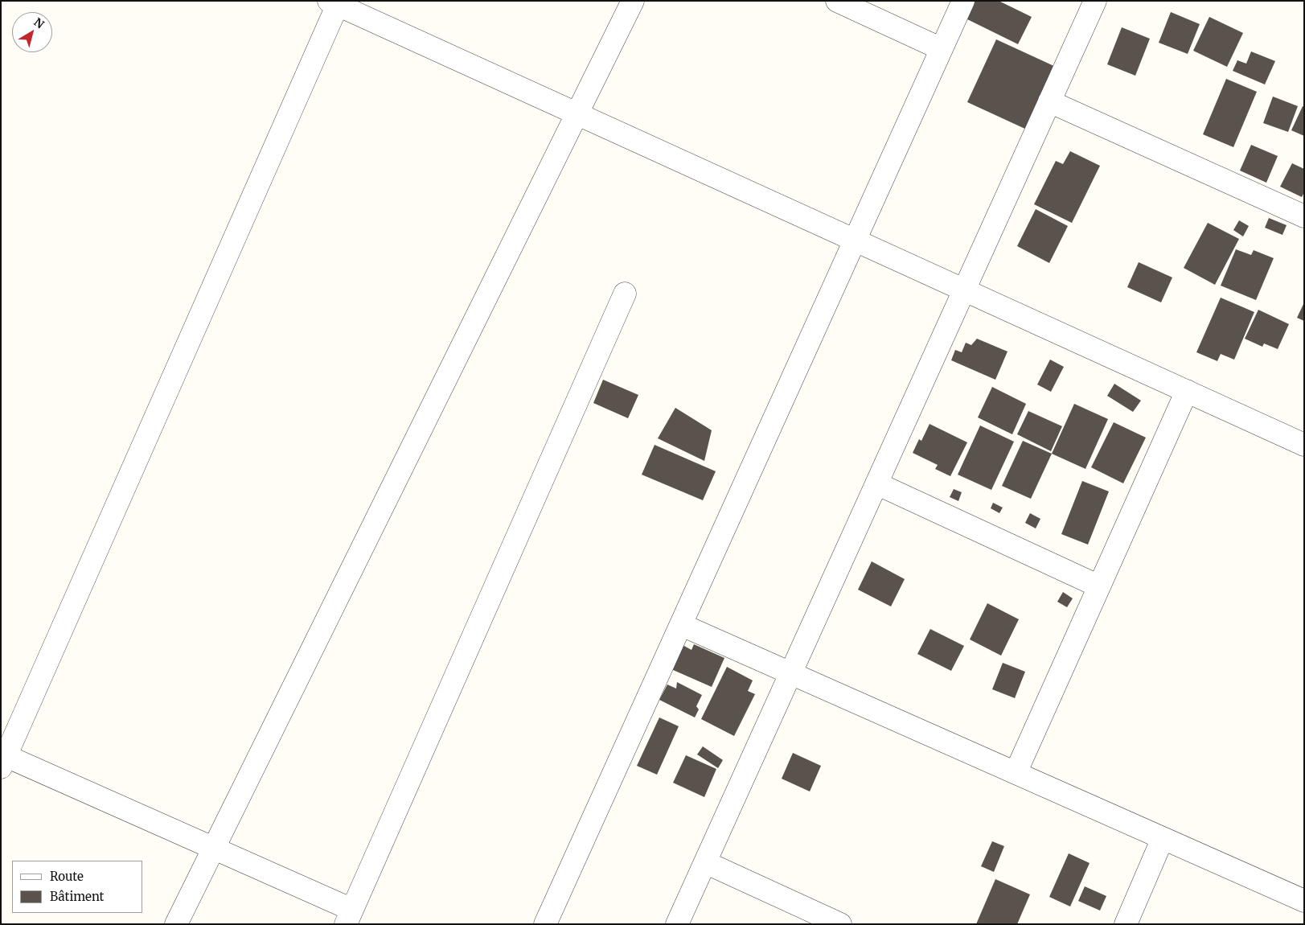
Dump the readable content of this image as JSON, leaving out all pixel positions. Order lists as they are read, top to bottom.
{
  "legend": ["Route", "Bâtiment"],
  "north": "top right"
}
